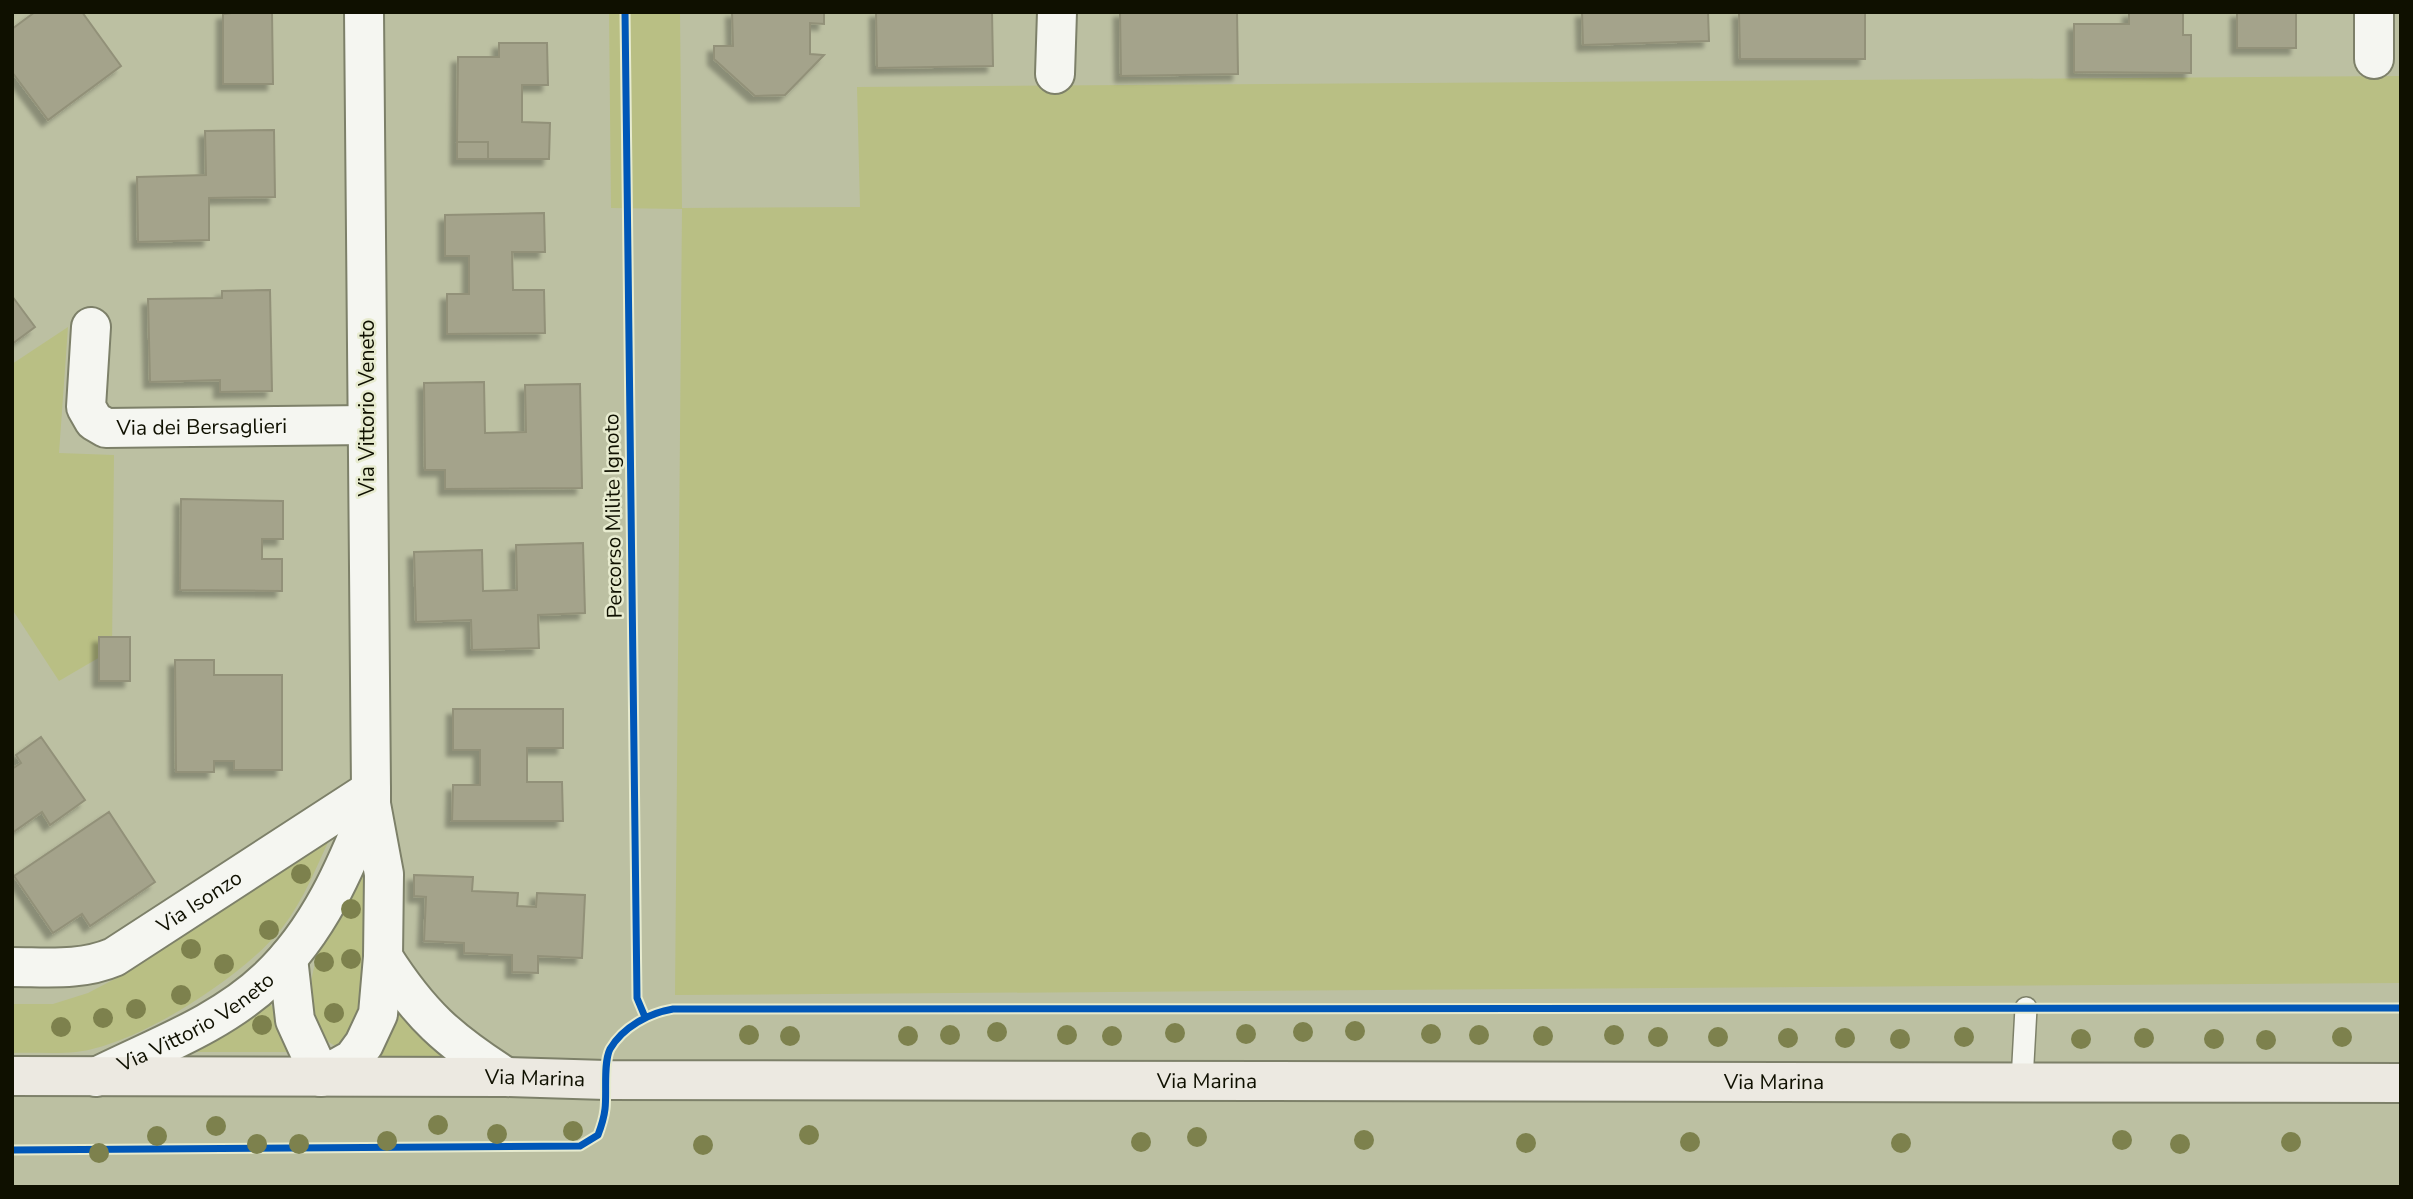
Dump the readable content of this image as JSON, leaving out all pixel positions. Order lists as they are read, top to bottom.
{
  "streets": {
    "street": [
      "Via Vittorio Veneto",
      "Via dei Bersaglieri",
      "Via Isonzo",
      "Via Marina"
    ],
    "cycle path": ["Percorso Milite Ignoto"]
  },
  "crossings": [
    ["Via Vittorio Veneto", "Via dei Bersaglieri"],
    ["Via Vittorio Veneto", "Via Isonzo"],
    ["Via Vittorio Veneto", "Via Marina"]
  ]
}
